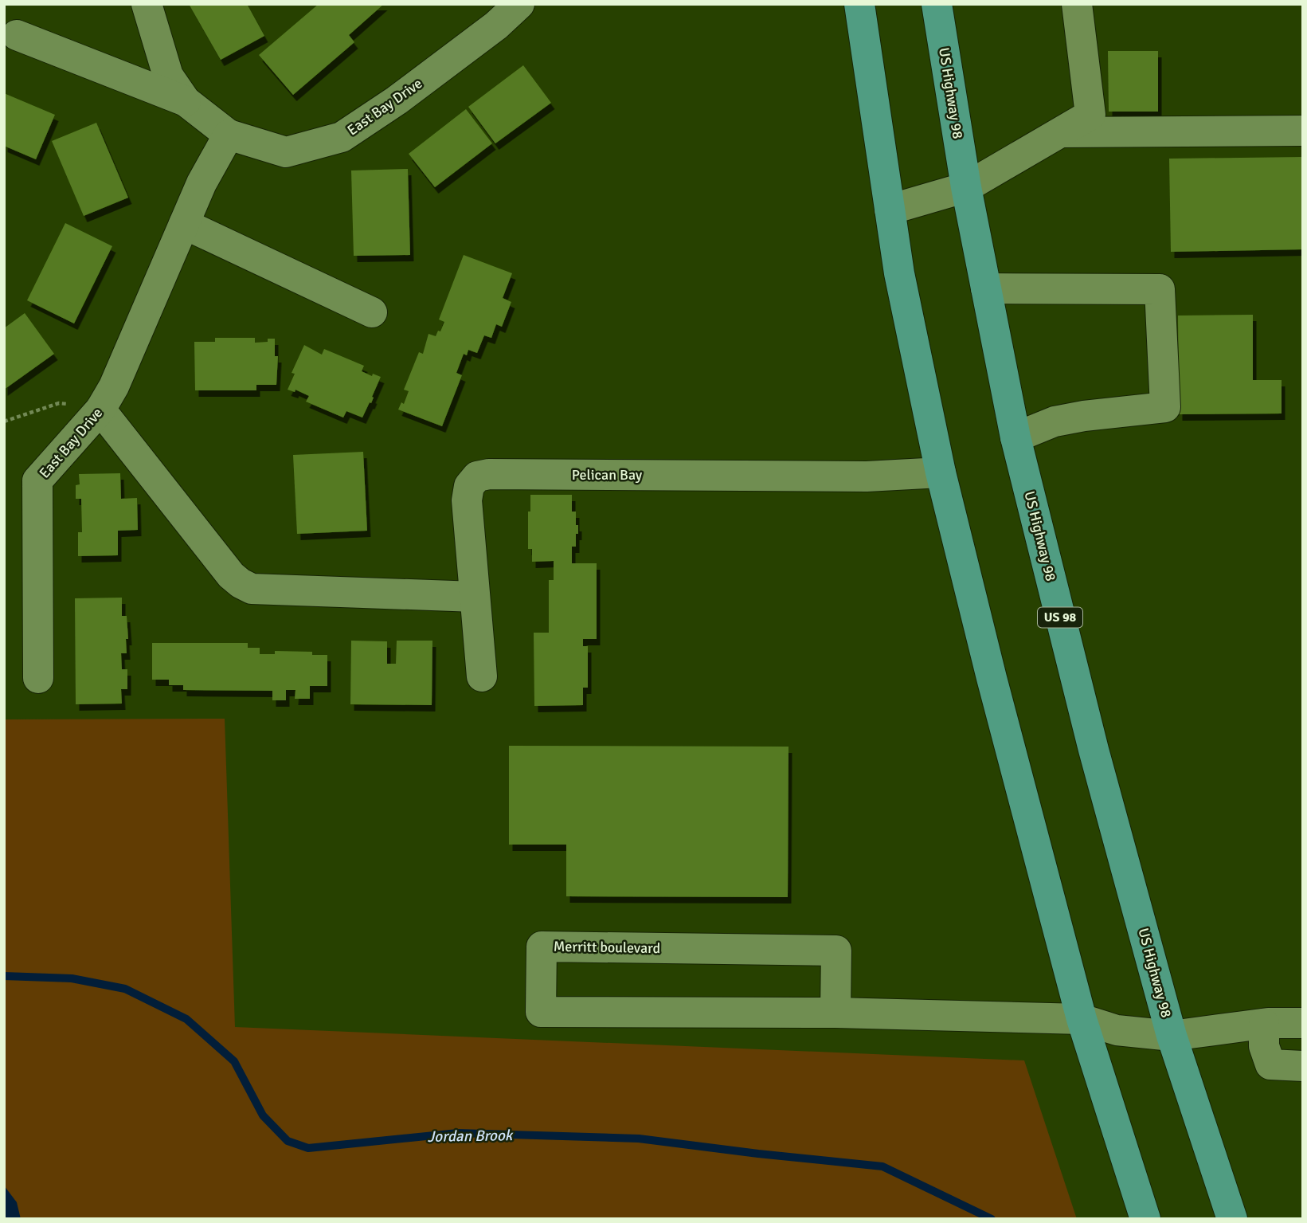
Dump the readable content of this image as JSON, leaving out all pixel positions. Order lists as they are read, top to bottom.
{
  "streets": {
    "main road": ["US Highway 98", "US 98"],
    "street": ["East Bay Drive", "Pelican Bay", "Merritt boulevard"]
  },
  "crossings": [
    ["US Highway 98", "Merritt boulevard"]
  ],
  "water": ["Jordan Brook"]
}
